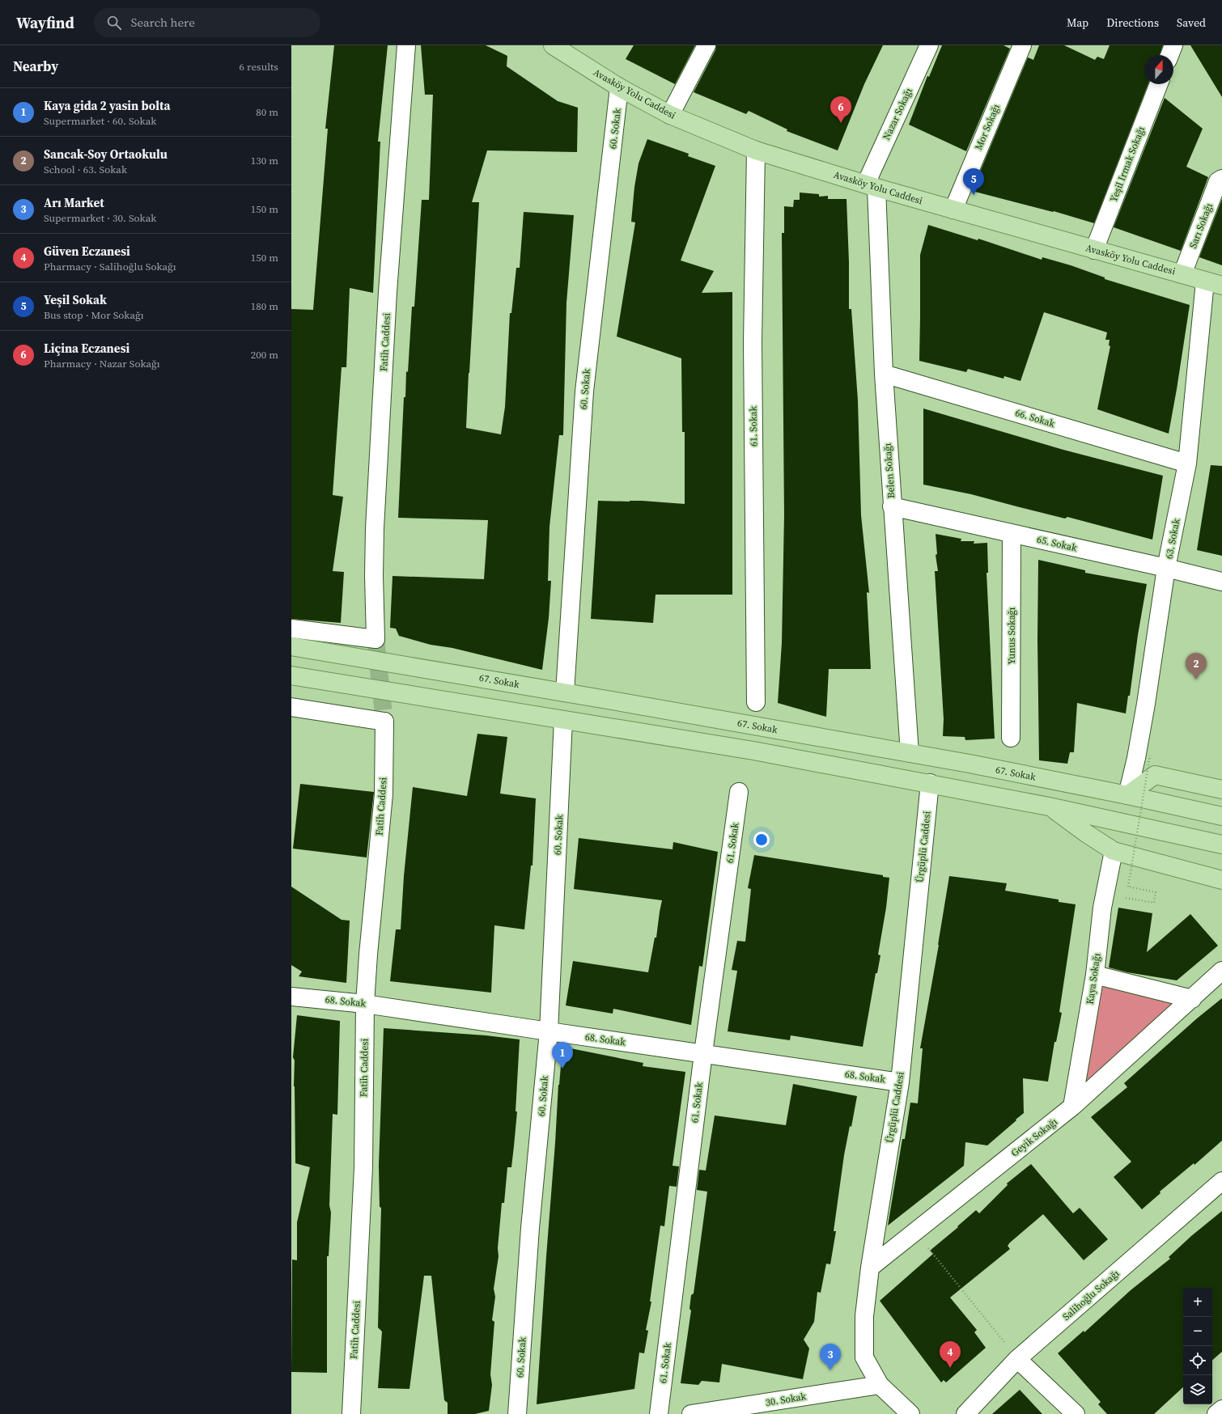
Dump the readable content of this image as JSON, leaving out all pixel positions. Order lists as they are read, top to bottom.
{
  "streets": {
    "main road": ["Avasköy Yolu Caddesi", "67. Sokak"],
    "street": [
      "Nazar Sokağı",
      "Mor Sokağı",
      "60. Sokak",
      "Yeşil Irmak Sokağı",
      "Sarı Sokağı",
      "Fatih Caddesi",
      "66. Sokak",
      "61. Sokak",
      "Belen Sokağı",
      "63. Sokak",
      "65. Sokak",
      "Yunus Sokağı",
      "Ürgüplü Caddesi",
      "Kaya Sokağı",
      "68. Sokak",
      "Geyik Sokağı",
      "Salihoğlu Sokağı",
      "30. Sokak"
    ]
  },
  "crossings": [
    ["Avasköy Yolu Caddesi", "Nazar Sokağı"],
    ["Avasköy Yolu Caddesi", "Mor Sokağı"],
    ["Avasköy Yolu Caddesi", "60. Sokak"],
    ["Avasköy Yolu Caddesi", "Yeşil Irmak Sokağı"],
    ["Avasköy Yolu Caddesi", "Sarı Sokağı"],
    ["Avasköy Yolu Caddesi", "61. Sokak"],
    ["Avasköy Yolu Caddesi", "Belen Sokağı"],
    ["Avasköy Yolu Caddesi", "63. Sokak"],
    ["Nazar Sokağı", "Belen Sokağı"],
    ["60. Sokak", "67. Sokak"],
    ["60. Sokak", "68. Sokak"],
    ["Fatih Caddesi", "68. Sokak"],
    ["66. Sokak", "Belen Sokağı"],
    ["66. Sokak", "63. Sokak"],
    ["61. Sokak", "68. Sokak"],
    ["Belen Sokağı", "65. Sokak"],
    ["Belen Sokağı", "67. Sokak"],
    ["63. Sokak", "65. Sokak"],
    ["63. Sokak", "67. Sokak"],
    ["65. Sokak", "Yunus Sokağı"],
    ["Ürgüplü Caddesi", "68. Sokak"],
    ["Ürgüplü Caddesi", "Geyik Sokağı"],
    ["Ürgüplü Caddesi", "30. Sokak"],
    ["Kaya Sokağı", "Geyik Sokağı"]
  ],
  "north": "top",
  "page": {
    "header": "Wayfind",
    "search": "Search here",
    "nav": ["Map", "Directions", "Saved"],
    "heading": ["Nearby", "6 results"],
    "list": [
      {
        "mark": "1",
        "name": "Kaya gida 2 yasin bolta",
        "note": "Supermarket · 60. Sokak",
        "value": "80 m"
      },
      {
        "mark": "2",
        "name": "Sancak-Soy Ortaokulu",
        "note": "School · 63. Sokak",
        "value": "130 m"
      },
      {
        "mark": "3",
        "name": "Arı Market",
        "note": "Supermarket · 30. Sokak",
        "value": "150 m"
      },
      {
        "mark": "4",
        "name": "Güven Eczanesi",
        "note": "Pharmacy · Salihoğlu Sokağı",
        "value": "150 m"
      },
      {
        "mark": "5",
        "name": "Yeşil Sokak",
        "note": "Bus stop · Mor Sokağı",
        "value": "180 m"
      },
      {
        "mark": "6",
        "name": "Liçina Eczanesi",
        "note": "Pharmacy · Nazar Sokağı",
        "value": "200 m"
      }
    ],
    "pins": [
      "6",
      "5",
      "2",
      "1",
      "4",
      "3"
    ],
    "map_buttons": ["+", "−"]
  }
}
